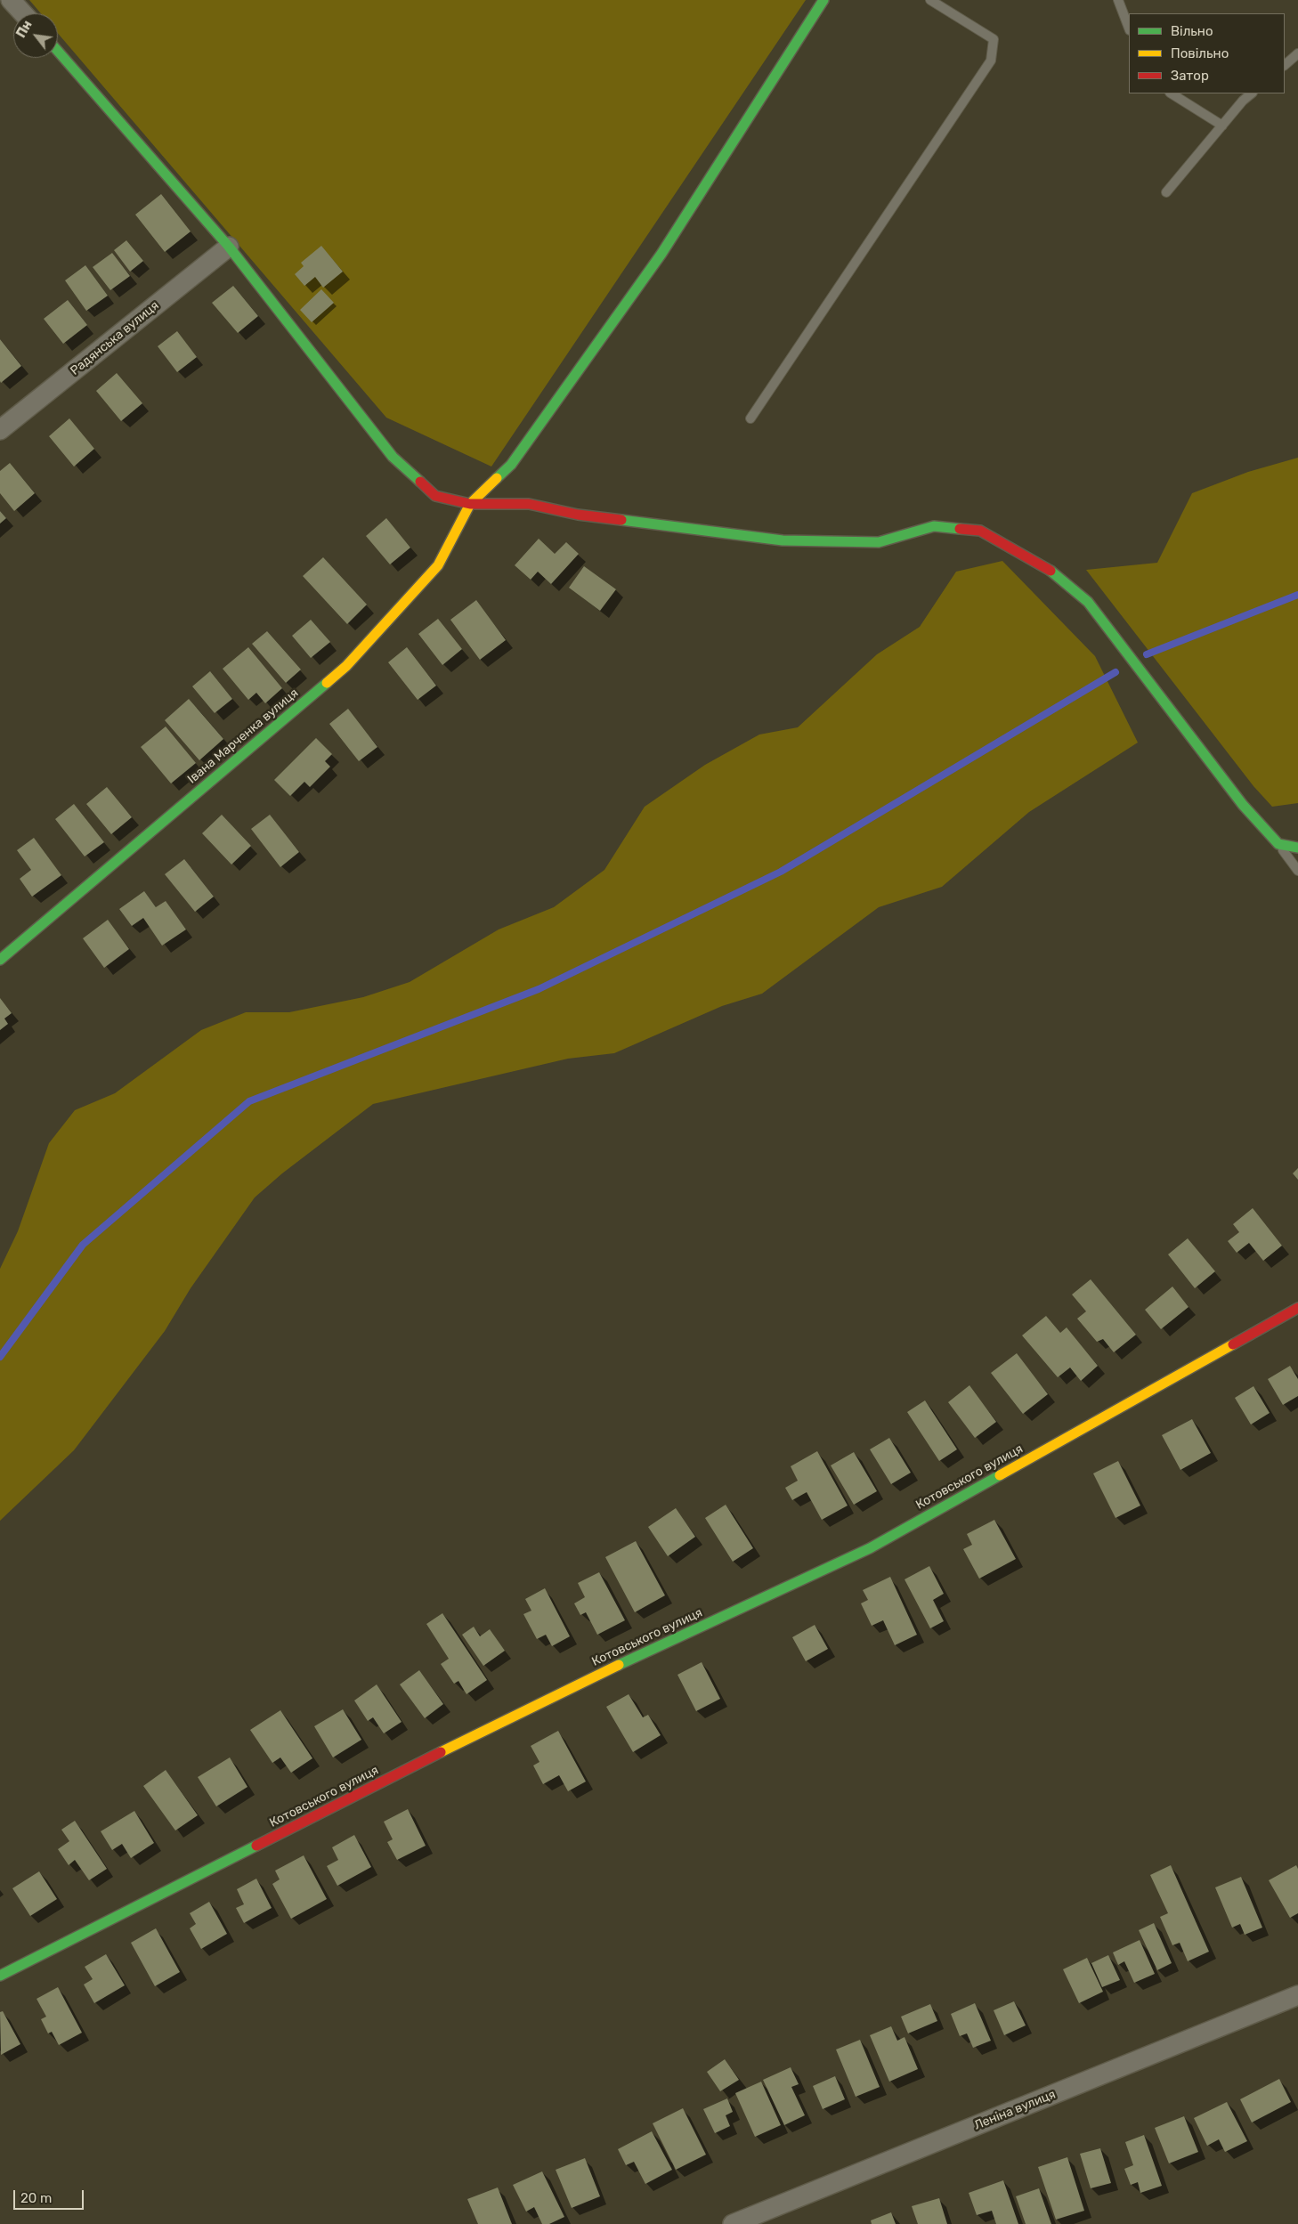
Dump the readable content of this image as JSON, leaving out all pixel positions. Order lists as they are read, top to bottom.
{
  "streets": {
    "street": [
      "Радянська вулиця",
      "Івана Марченка вулиця",
      "Котовського вулиця",
      "Леніна вулиця"
    ]
  },
  "legend": ["Вільно", "Повільно", "Затор"],
  "scale_bar": "20 m",
  "north": "top left"
}
